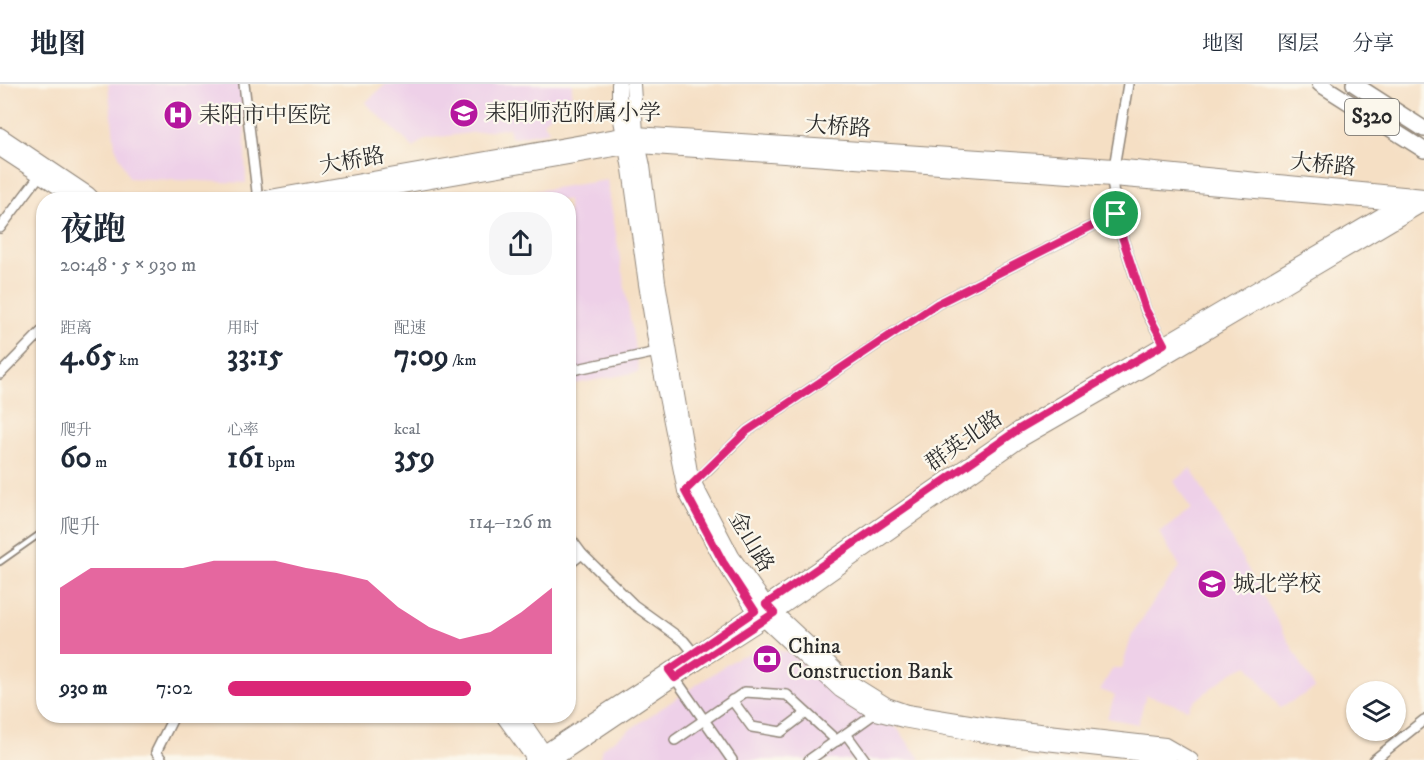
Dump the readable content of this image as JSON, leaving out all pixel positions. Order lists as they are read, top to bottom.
{
  "streets": {
    "main road": ["S320"],
    "street": ["大桥路", "群英北路", "金山路"]
  },
  "crossings": [
    ["大桥路", "群英北路"],
    ["大桥路", "金山路"],
    ["群英北路", "金山路"]
  ],
  "places": {
    "school or university": ["耒阳师范附属小学", "城北学校"],
    "hospital": ["耒阳市中医院"],
    "bank": ["China Construction Bank"]
  },
  "page": {
    "header": "地图",
    "nav": ["地图", "图层", "分享"],
    "heading": ["夜跑", "20:48 · 5 × 930 m"],
    "stats": [
      ["距离", "4.65 km"],
      ["用时", "33:15"],
      ["配速", "7:09 /km"],
      ["爬升", "60 m"],
      ["心率", "161 bpm"],
      ["kcal", "359"]
    ],
    "chart": ["爬升", "114–126 m"],
    "list": [
      {
        "name": "930 m",
        "note": "7:02"
      }
    ]
  }
}
